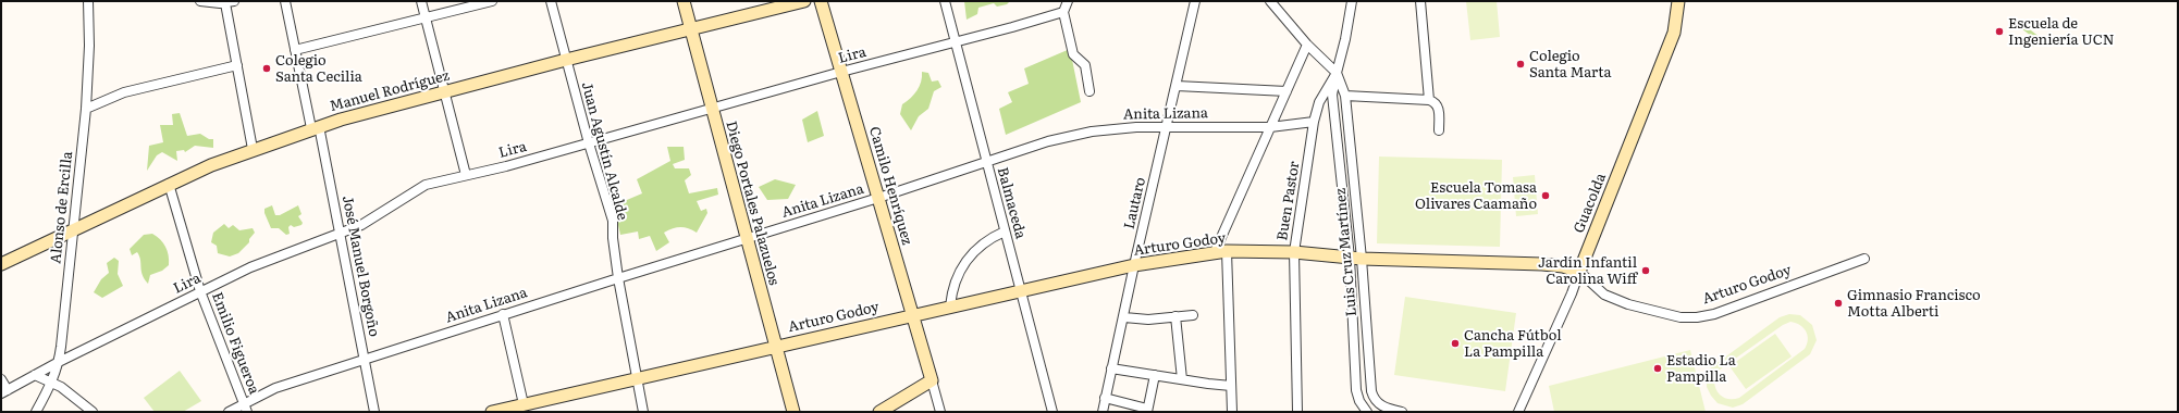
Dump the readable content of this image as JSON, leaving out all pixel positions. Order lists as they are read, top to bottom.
{
  "streets": {
    "street": [
      "Lira",
      "Manuel Rodríguez",
      "Anita Lizana",
      "Juan Agustín Alcalde",
      "Camilo Henríquez",
      "Buen Pastor",
      "Diego Portales Palazuelos",
      "Balmaceda",
      "Lautaro",
      "Guacolda",
      "Alonso de Ercilla",
      "Arturo Godoy",
      "Luis Cruz Martínez",
      "José Manuel Borgoño",
      "Emilio Figueroa"
    ]
  },
  "crossings": [
    ["Lira", "Juan Agustín Alcalde"],
    ["Lira", "Camilo Henríquez"],
    ["Lira", "Diego Portales Palazuelos"],
    ["Lira", "Balmaceda"],
    ["Lira", "Alonso de Ercilla"],
    ["Lira", "José Manuel Borgoño"],
    ["Lira", "Emilio Figueroa"],
    ["Manuel Rodríguez", "Juan Agustín Alcalde"],
    ["Manuel Rodríguez", "Diego Portales Palazuelos"],
    ["Manuel Rodríguez", "Alonso de Ercilla"],
    ["Manuel Rodríguez", "José Manuel Borgoño"],
    ["Manuel Rodríguez", "Emilio Figueroa"],
    ["Anita Lizana", "Juan Agustín Alcalde"],
    ["Anita Lizana", "Camilo Henríquez"],
    ["Anita Lizana", "Buen Pastor"],
    ["Anita Lizana", "Diego Portales Palazuelos"],
    ["Anita Lizana", "Balmaceda"],
    ["Anita Lizana", "Lautaro"],
    ["Anita Lizana", "José Manuel Borgoño"],
    ["Anita Lizana", "Emilio Figueroa"],
    ["Juan Agustín Alcalde", "Arturo Godoy"],
    ["Camilo Henríquez", "Arturo Godoy"],
    ["Buen Pastor", "Arturo Godoy"],
    ["Buen Pastor", "Luis Cruz Martínez"],
    ["Diego Portales Palazuelos", "Arturo Godoy"],
    ["Balmaceda", "Arturo Godoy"],
    ["Lautaro", "Arturo Godoy"],
    ["Guacolda", "Arturo Godoy"],
    ["Arturo Godoy", "Luis Cruz Martínez"]
  ],
  "places": [
    "Escuela de Ingeniería UCN",
    "Colegio Santa Marta",
    "Colegio Santa Cecilia",
    "Escuela Tomasa Olivares Caamaño",
    "Jardín Infantil Carolina Wiff",
    "Gimnasio Francisco Motta Alberti",
    "Cancha Fútbol La Pampilla",
    "Estadio La Pampilla"
  ]
}
